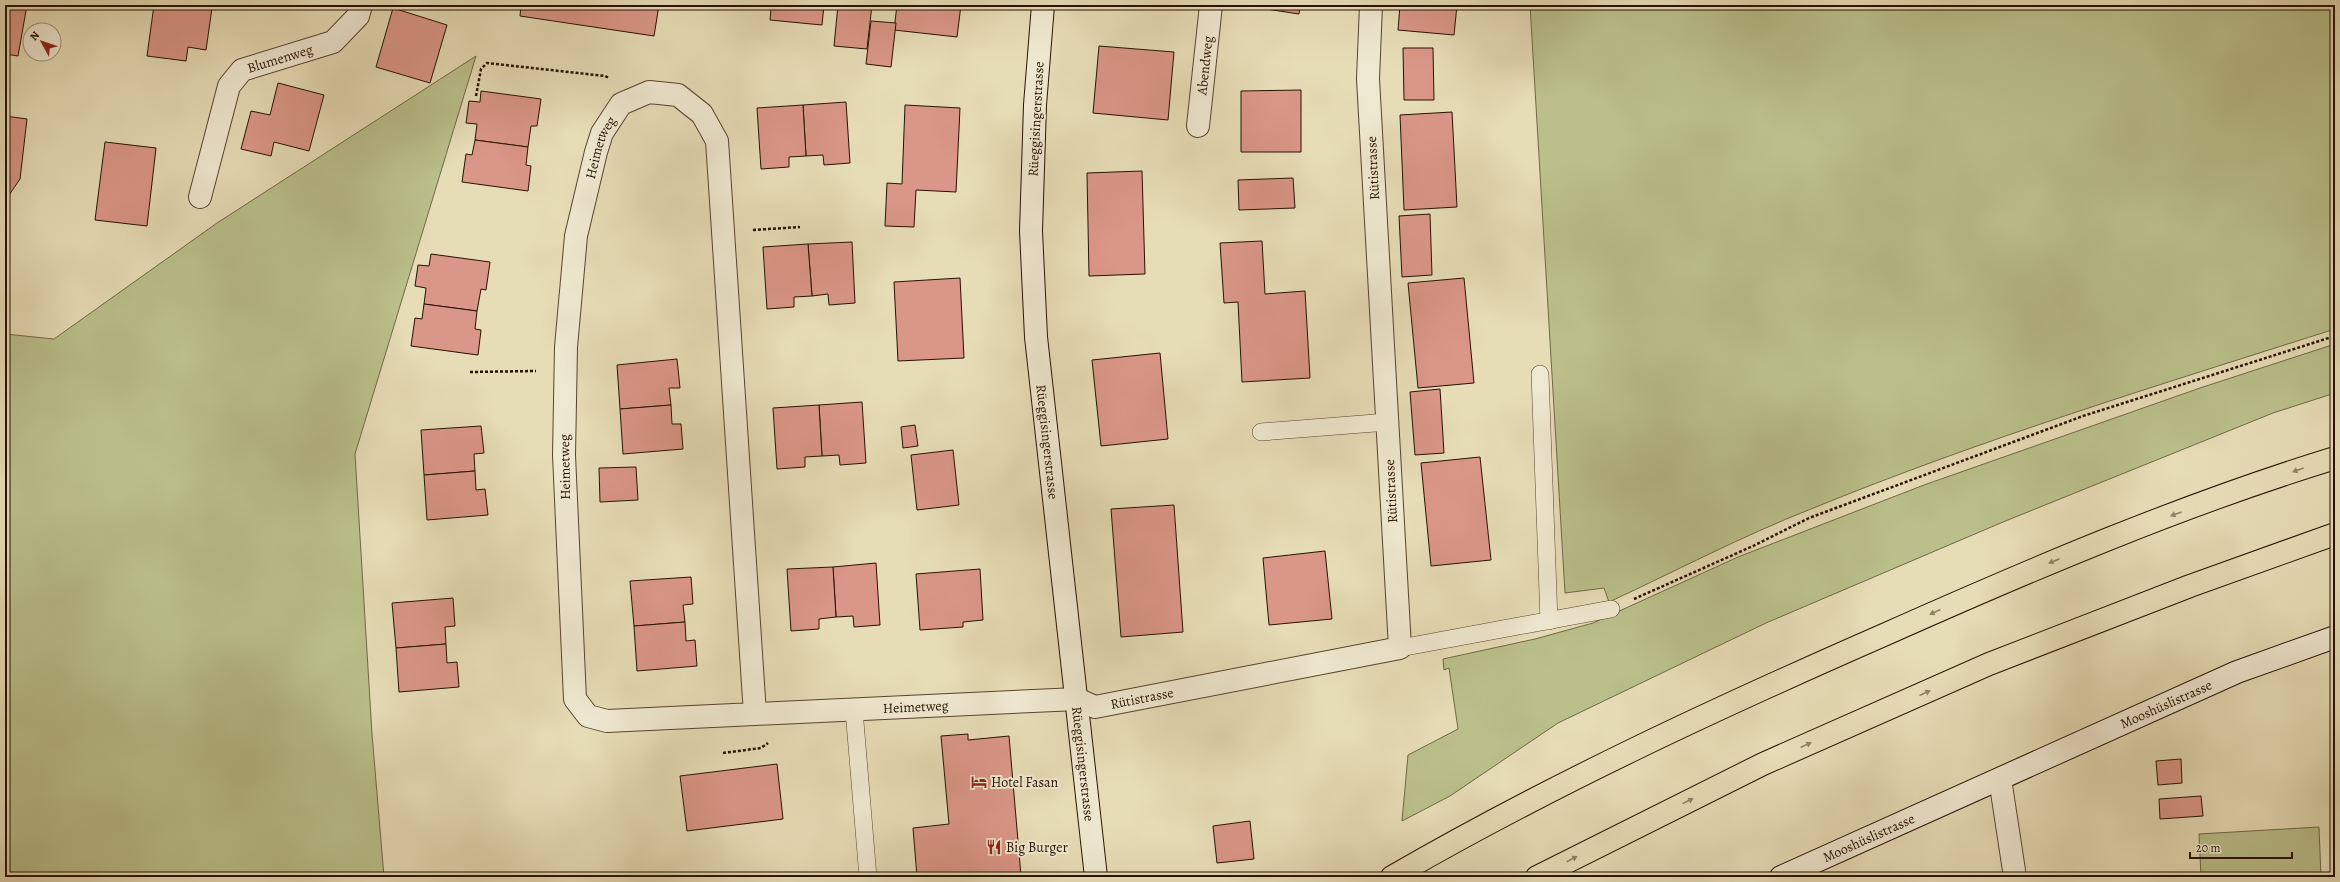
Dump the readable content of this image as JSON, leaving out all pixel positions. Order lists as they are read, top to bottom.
{
  "streets": {
    "street": [
      "Blumenweg",
      "Abendweg",
      "Rüeggisingerstrasse",
      "Heimetweg",
      "Rütistrasse",
      "Mooshüslistrasse"
    ]
  },
  "crossings": [
    ["Rüeggisingerstrasse", "Heimetweg"],
    ["Rüeggisingerstrasse", "Rütistrasse"],
    ["Heimetweg", "Rütistrasse"]
  ],
  "places": {
    "hotel": ["Hotel Fasan"],
    "restaurant": ["Big Burger"]
  },
  "scale_bar": "20 m",
  "north": "top left"
}
